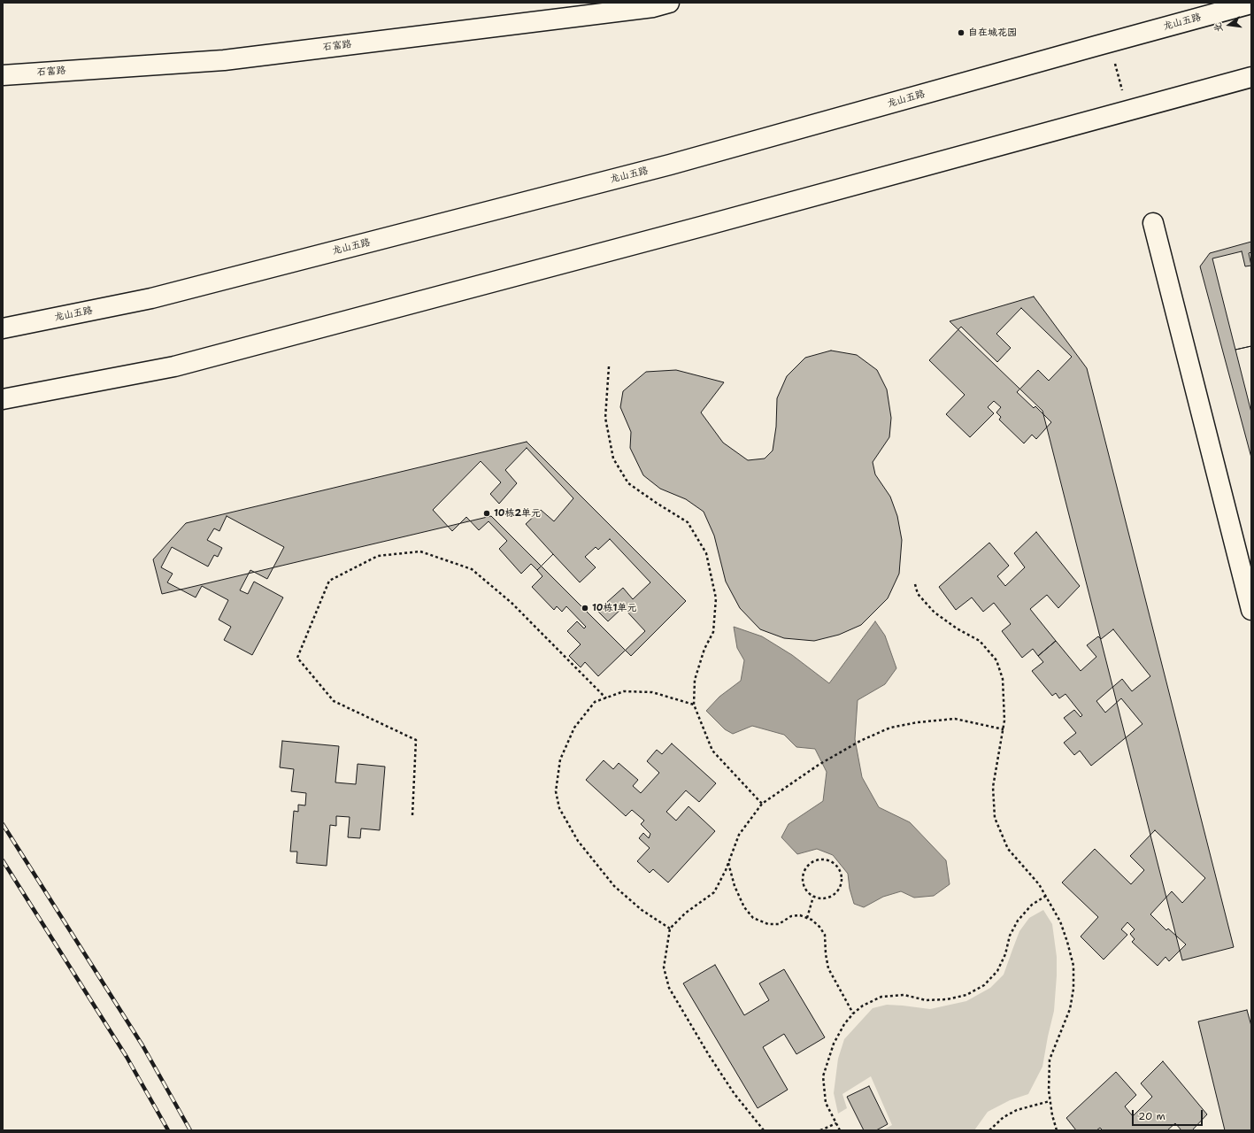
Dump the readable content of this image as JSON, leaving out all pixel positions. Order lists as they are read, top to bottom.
{
  "streets": {
    "street": ["龙山五路", "石富路"]
  },
  "places": ["自在城花园", "10栋2单元", "10栋1单元"],
  "scale_bar": "20 m",
  "north": "left"
}
